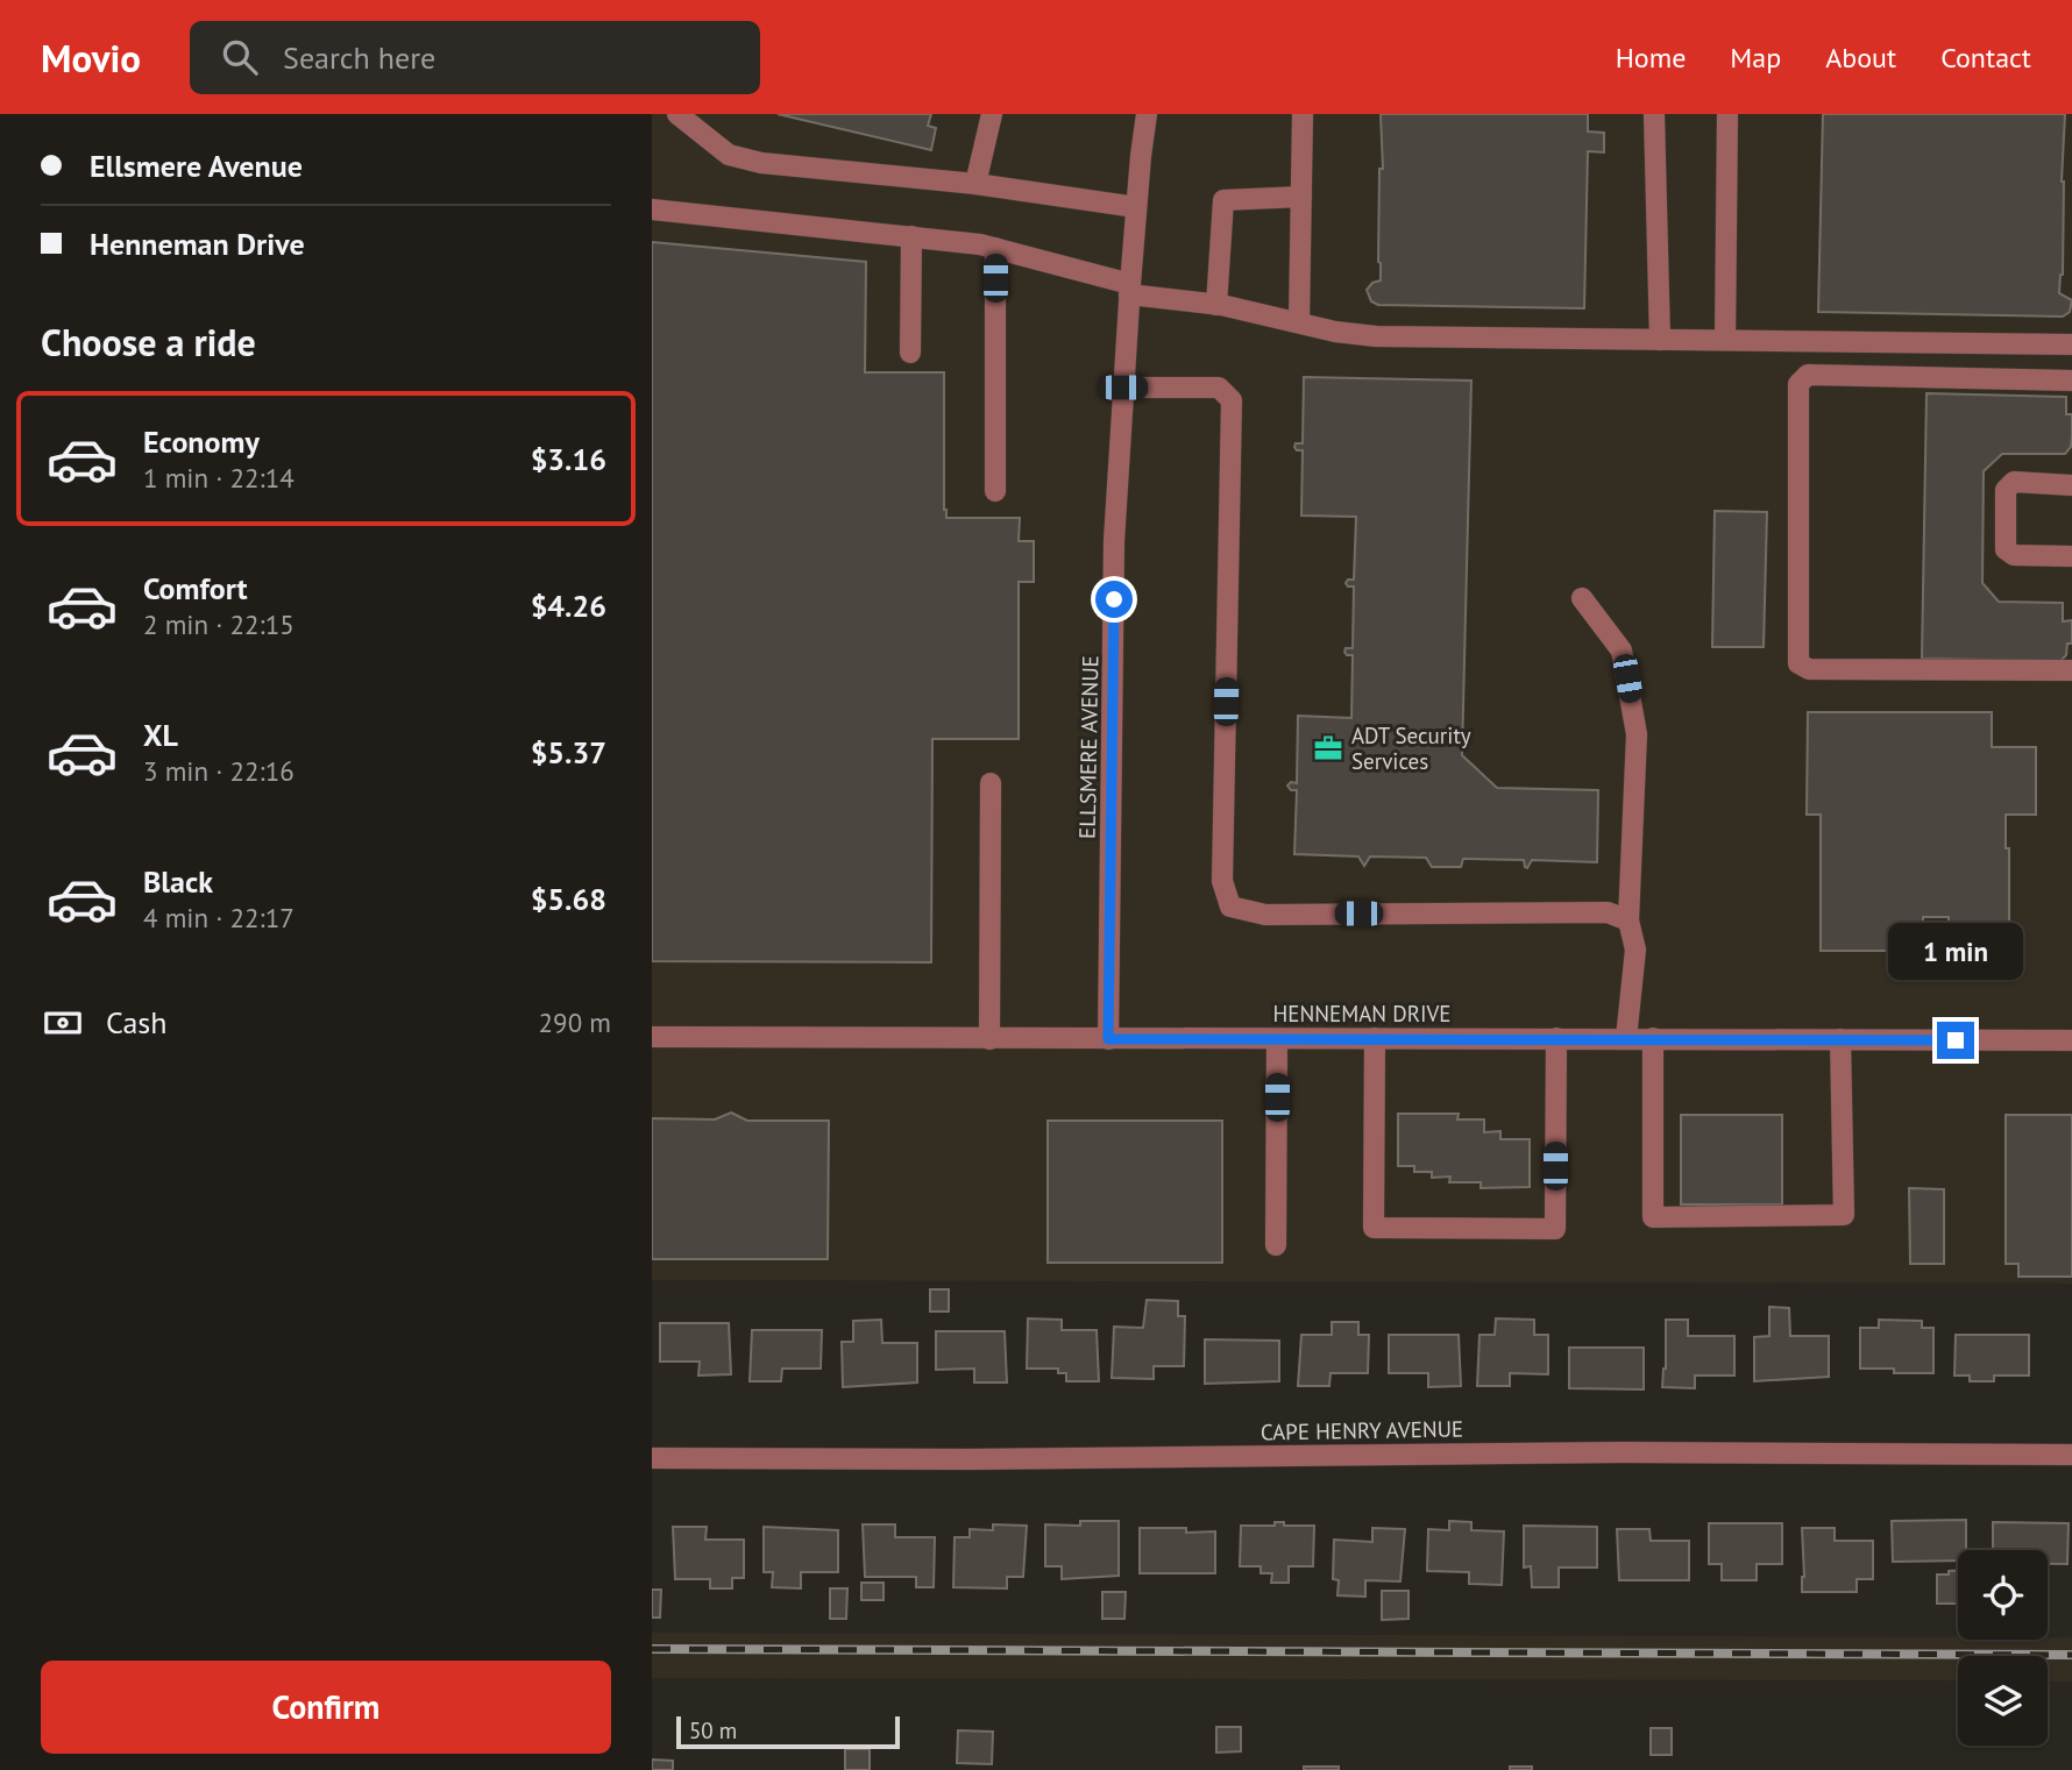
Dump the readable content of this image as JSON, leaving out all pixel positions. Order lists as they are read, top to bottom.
{
  "streets": {
    "street": ["ELLSMERE AVENUE", "HENNEMAN DRIVE", "CAPE HENRY AVENUE"]
  },
  "crossings": [
    ["ELLSMERE AVENUE", "HENNEMAN DRIVE"]
  ],
  "places": {
    "office": ["ADT Security Services"]
  },
  "scale_bar": "50 m",
  "page": {
    "header": "Movio",
    "search": "Search here",
    "nav": [
      "Home",
      "Map",
      "About",
      "Contact"
    ],
    "banner": ["Ellsmere Avenue", "Henneman Drive"],
    "heading": "Choose a ride",
    "list": [
      {
        "name": "Economy",
        "note": "1 min · 22:14",
        "value": "$3.16"
      },
      {
        "name": "Comfort",
        "note": "2 min · 22:15",
        "value": "$4.26"
      },
      {
        "name": "XL",
        "note": "3 min · 22:16",
        "value": "$5.37"
      },
      {
        "name": "Black",
        "note": "4 min · 22:17",
        "value": "$5.68"
      }
    ],
    "bubble": "1 min",
    "pay": ["Cash", "290 m"],
    "buttons": "Confirm",
    "scale": "50 m"
  }
}
